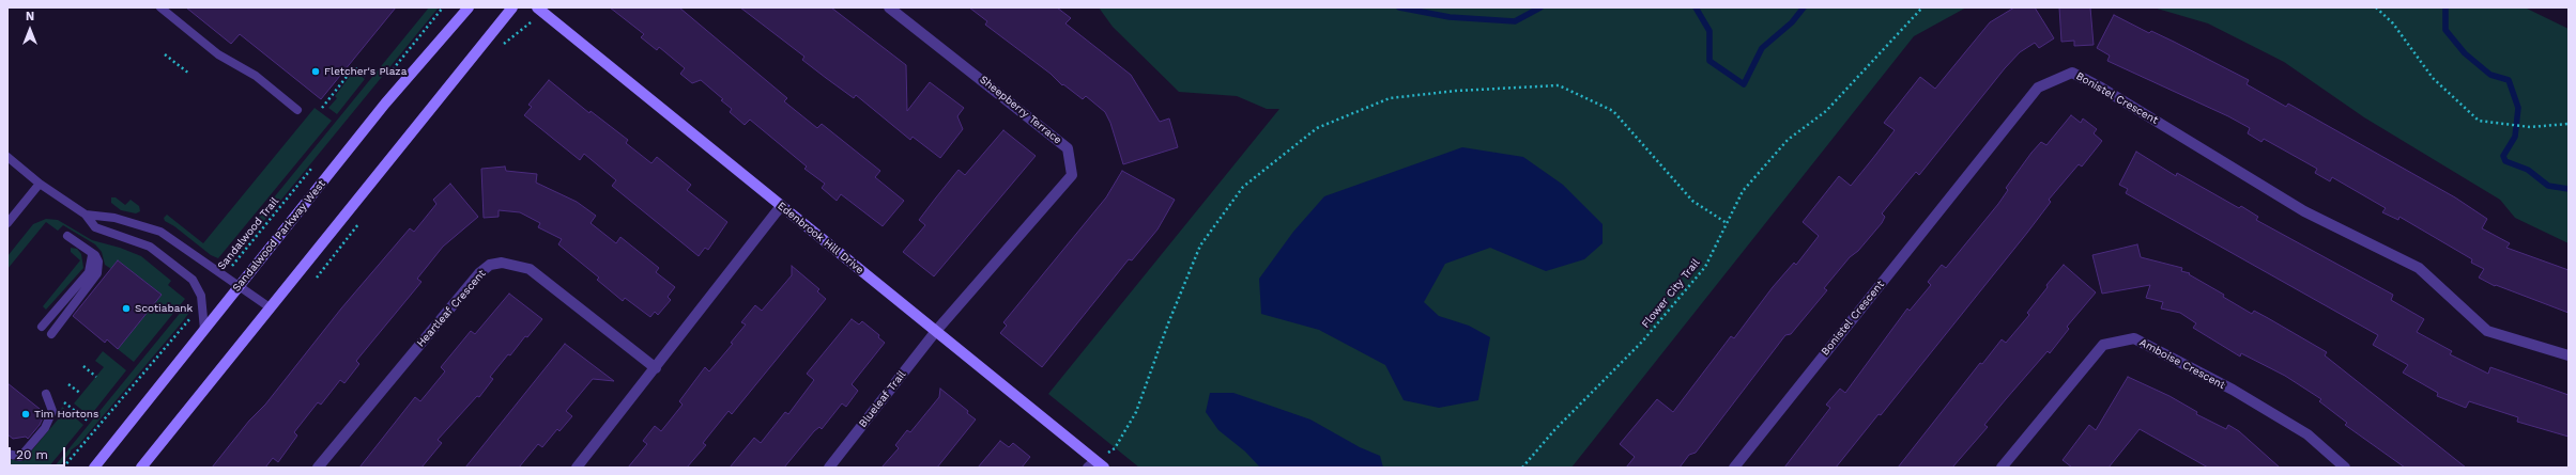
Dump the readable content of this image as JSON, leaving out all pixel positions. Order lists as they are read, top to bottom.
{
  "streets": {
    "main road": ["Sandalwood Parkway West", "Edenbrook Hill Drive"],
    "street": [
      "Bonistel Crescent",
      "Sheepberry Terrace",
      "Heartleaf Crescent",
      "Amboise Crescent",
      "Blueleaf Trail"
    ],
    "path": ["Sandalwood Trail", "Flower City Trail"]
  },
  "crossings": [
    ["Sheepberry Terrace", "Edenbrook Hill Drive"],
    ["Sheepberry Terrace", "Blueleaf Trail"],
    ["Edenbrook Hill Drive", "Blueleaf Trail"]
  ],
  "places": ["Fletcher's Plaza", "Scotiabank", "Tim Hortons"],
  "scale_bar": "20 m",
  "north": "top"
}
